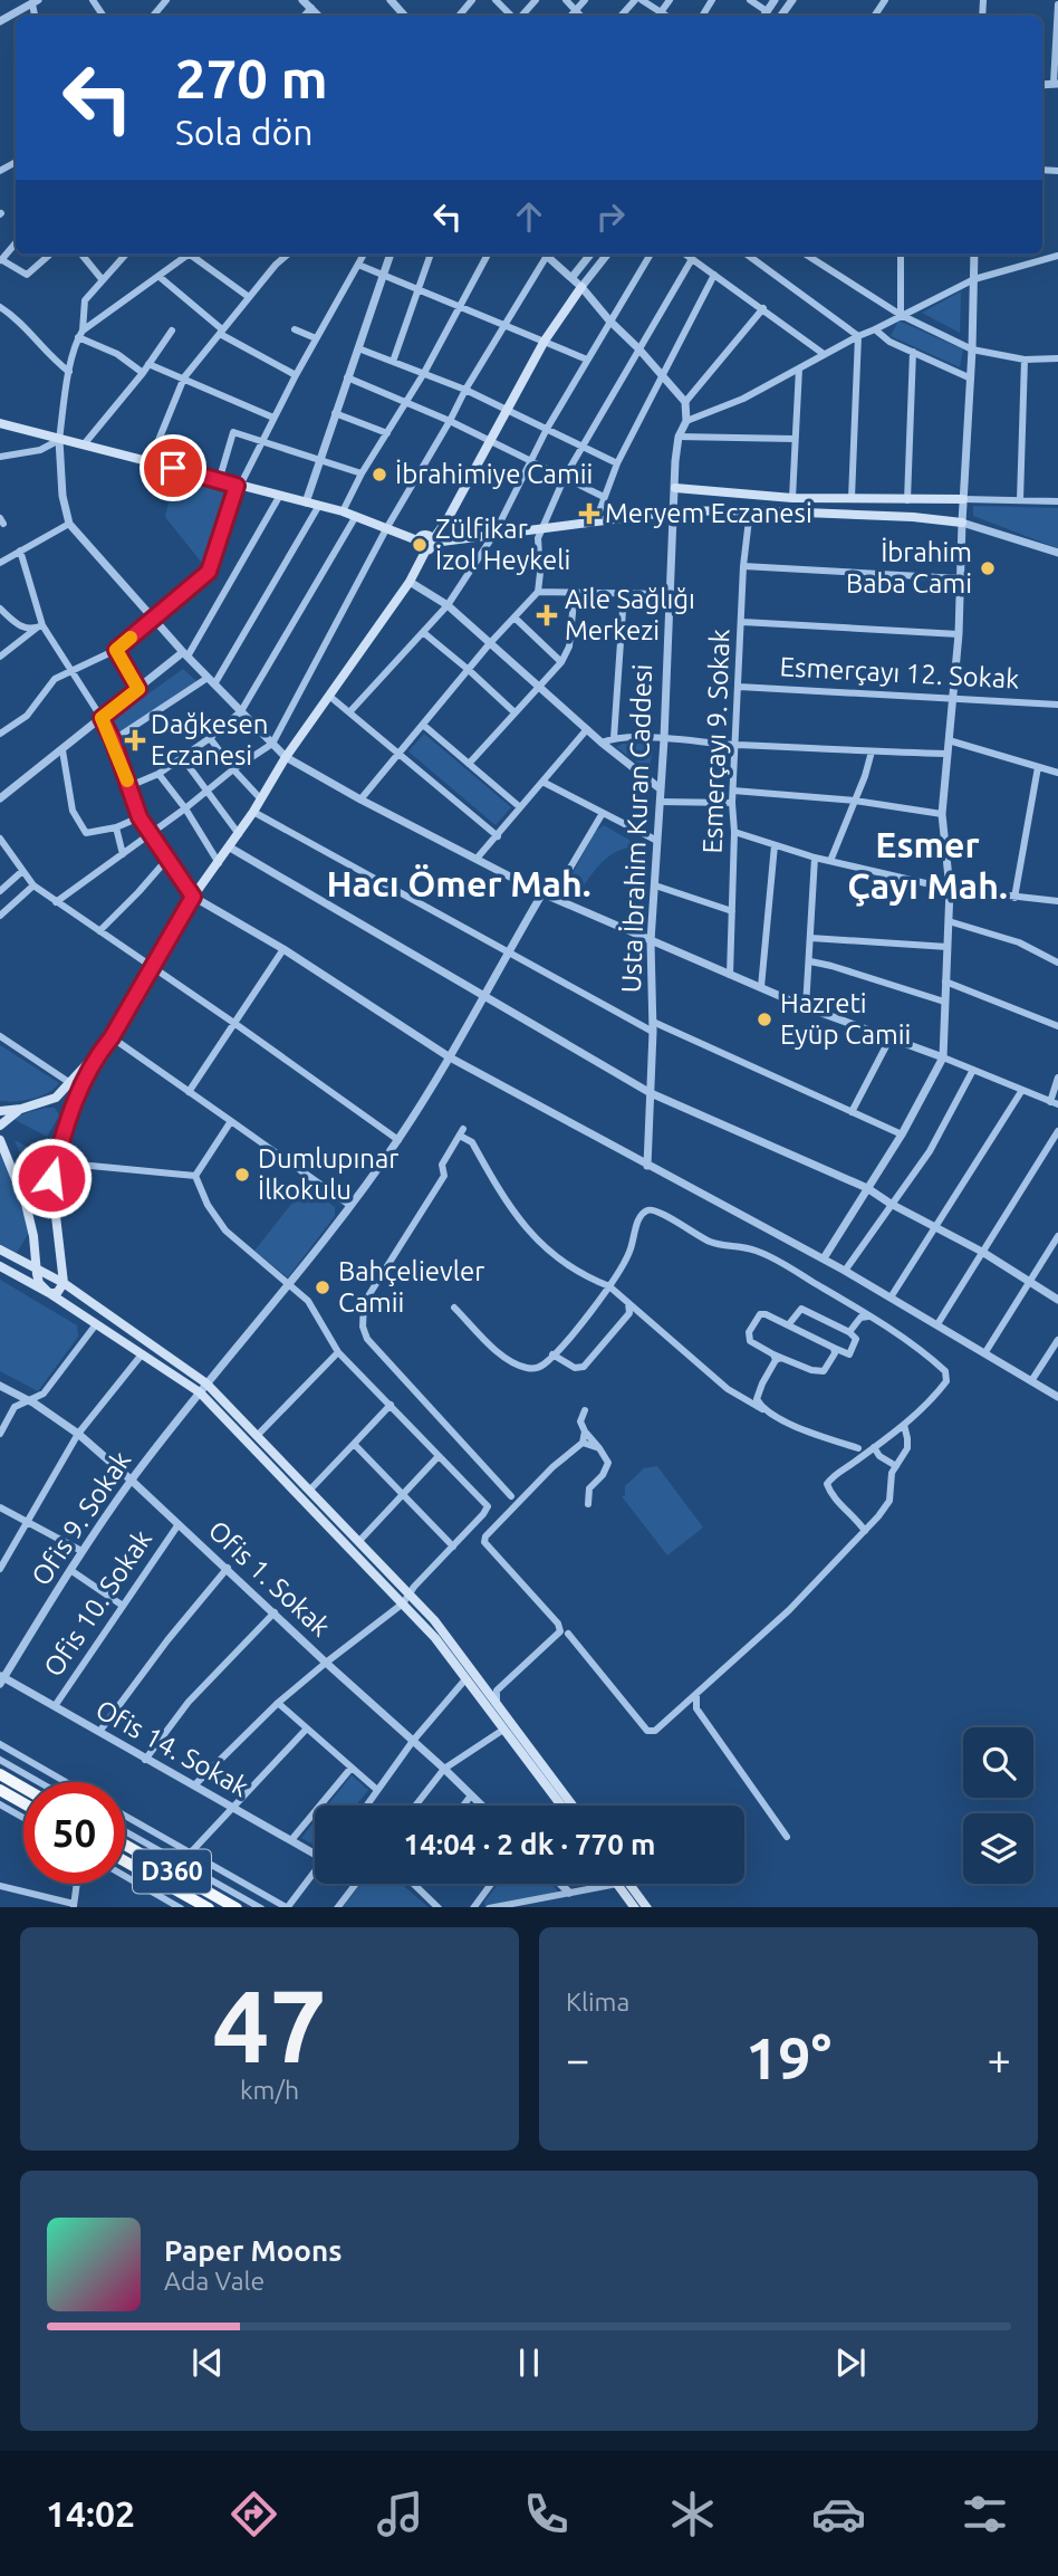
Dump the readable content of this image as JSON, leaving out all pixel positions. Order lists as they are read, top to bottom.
{
  "streets": {
    "highway": ["D360"],
    "street": [
      "Esmerçayı 12. Sokak",
      "Esmerçayı 9. Sokak",
      "Usta İbrahim Kuran Caddesi",
      "Ofis 9. Sokak",
      "Ofis 1. Sokak",
      "Ofis 10. Sokak",
      "Ofis 14. Sokak"
    ]
  },
  "crossings": [
    ["Esmerçayı 12. Sokak", "Esmerçayı 9. Sokak"],
    ["Ofis 9. Sokak", "Ofis 1. Sokak"],
    ["Ofis 9. Sokak", "Ofis 14. Sokak"],
    ["Ofis 1. Sokak", "Ofis 10. Sokak"],
    ["Ofis 10. Sokak", "Ofis 14. Sokak"]
  ],
  "districts": ["Esmer Çayı Mah.", "Hacı Ömer Mah."],
  "places": {
    "other": [
      "İbrahimiye Camii",
      "Zülfikar İzol Heykeli",
      "İbrahim Baba Cami",
      "Hazreti Eyüp Camii",
      "Dumlupınar İlkokulu",
      "Bahçelievler Camii"
    ],
    "health": ["Meryem Eczanesi", "Aile Sağlığı Merkezi", "Dağkesen Eczanesi"]
  },
  "page": {
    "turn": ["270 m", "Sola dön"],
    "limit": "50",
    "trip": "14:04 · 2 dk · 770 m",
    "tile": [
      ["47", "km/h"],
      "Klima"
    ],
    "heat": ["−", "19°", "+"],
    "song": ["Paper Moons", "Ada Vale"],
    "tabs": "14:02"
  }
}
